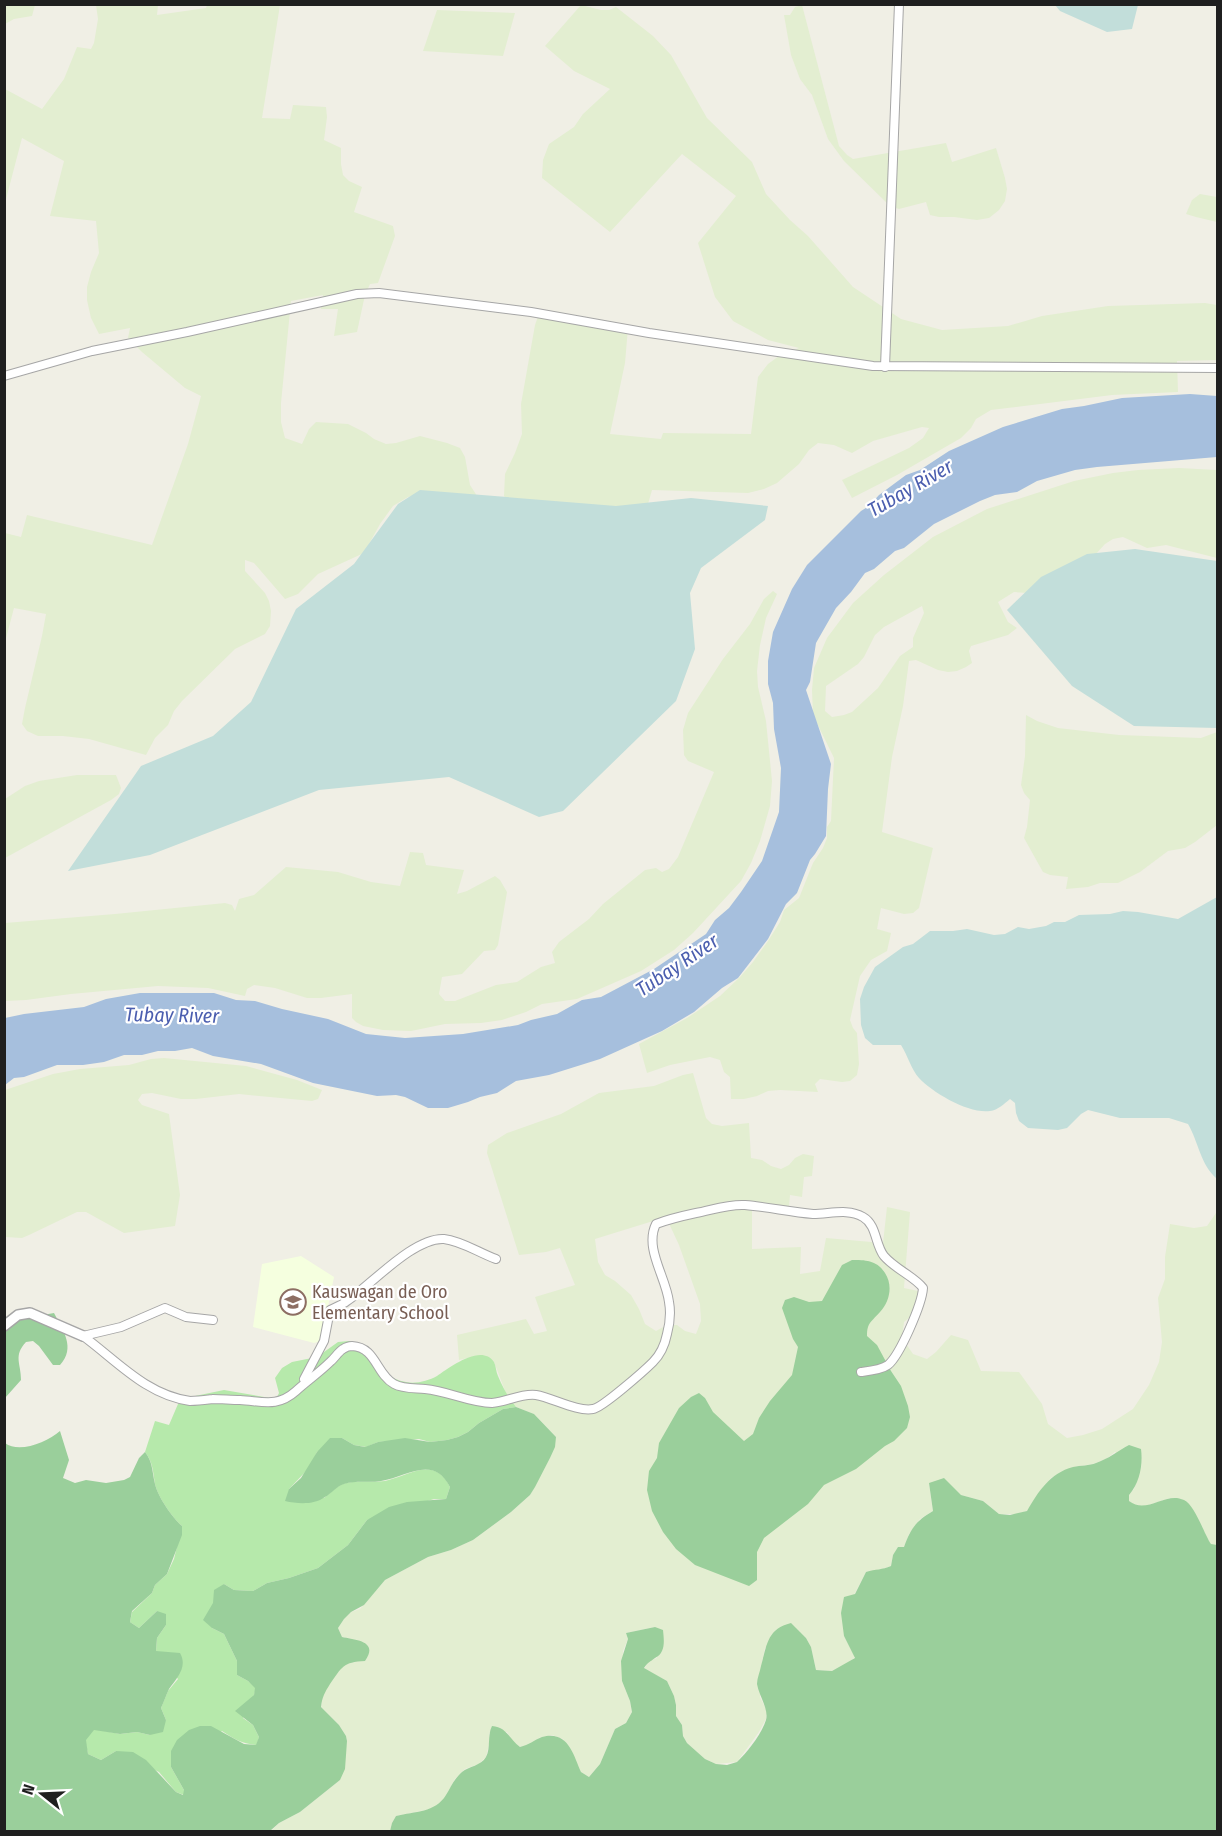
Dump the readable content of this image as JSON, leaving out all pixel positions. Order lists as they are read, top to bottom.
{
  "water": ["Tubay River"],
  "places": {
    "school or university": ["Kauswagan de Oro Elementary School"]
  },
  "north": "left"
}
